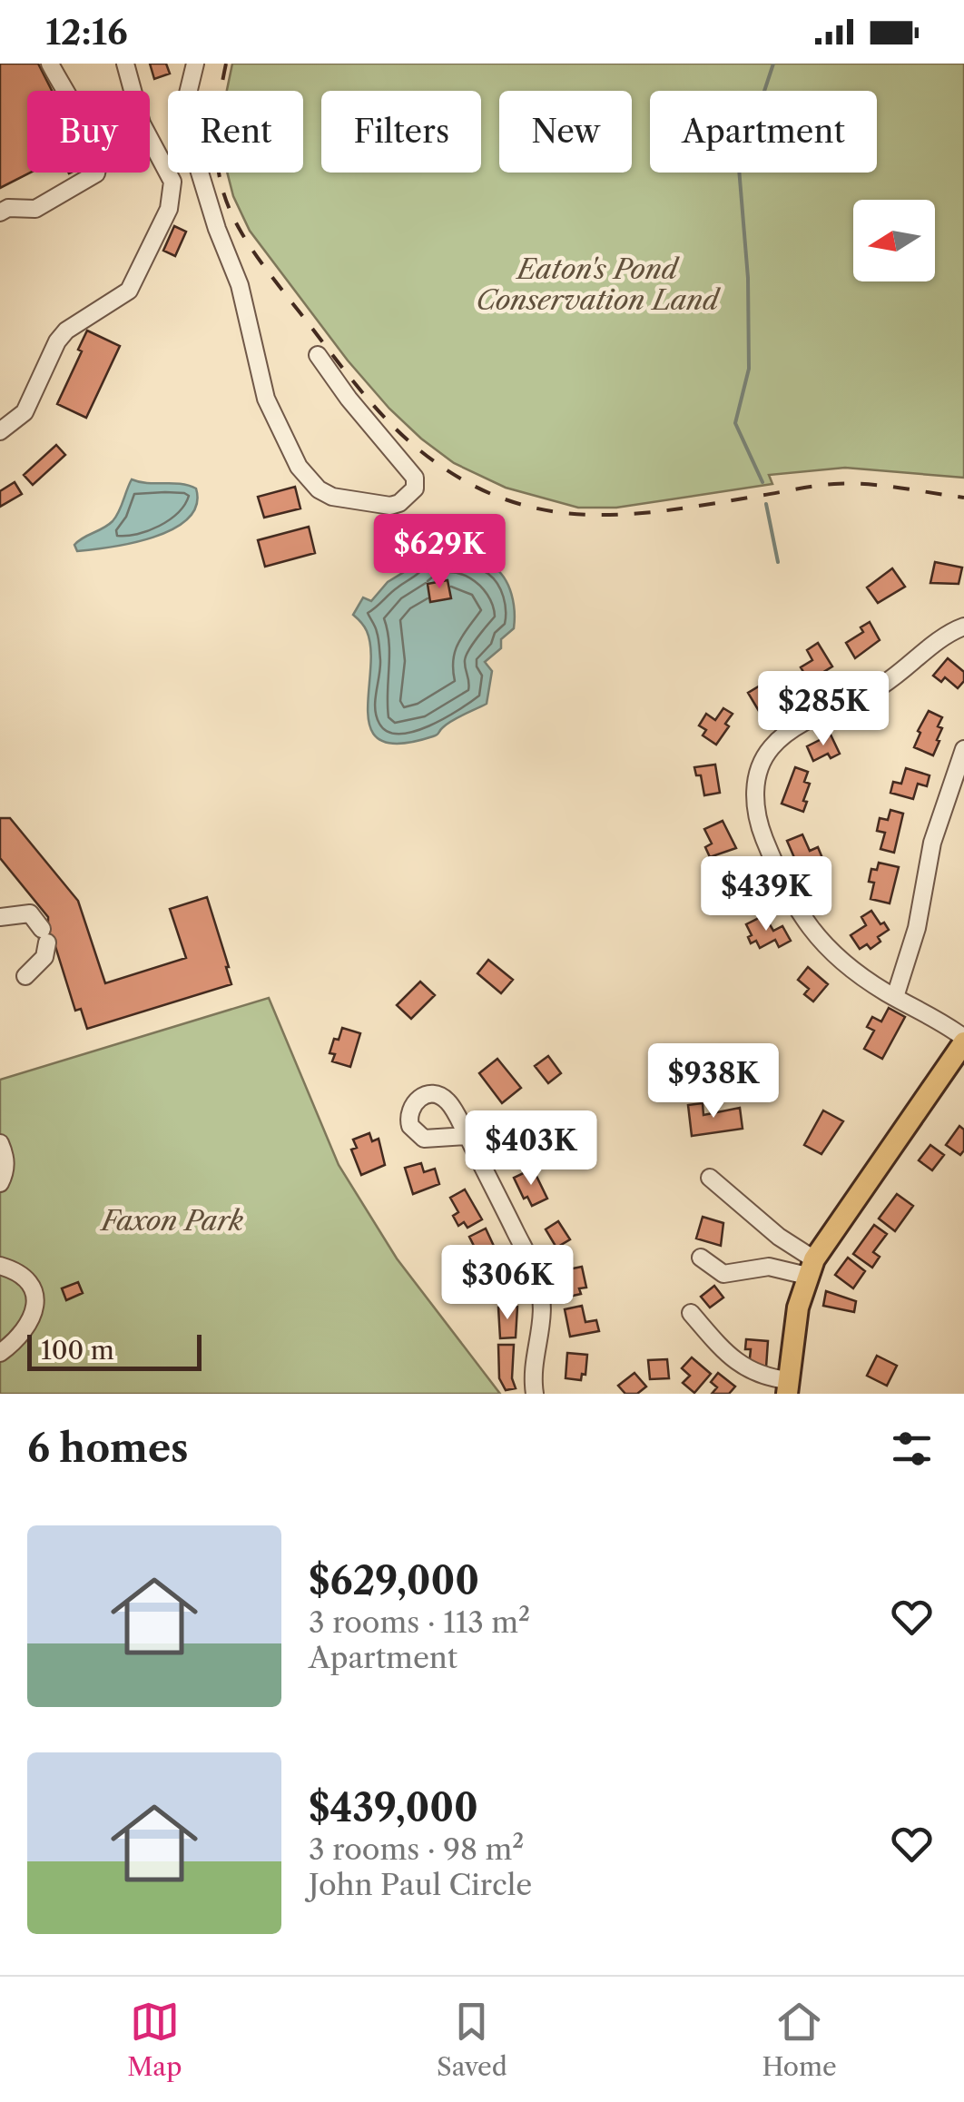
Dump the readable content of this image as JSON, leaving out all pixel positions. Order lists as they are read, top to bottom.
{
  "parks": ["Eaton's Pond Conservation Land", "Faxon Park"],
  "scale_bar": "100 m",
  "north": "left",
  "page": {
    "status": "12:16",
    "chip": [
      "Buy",
      "Rent",
      "Filters",
      "New",
      "Apartment"
    ],
    "price": [
      "$629K",
      "$285K",
      "$439K",
      "$938K",
      "$403K",
      "$306K"
    ],
    "scale": "100 m",
    "heading": "6 homes",
    "list": [
      {
        "name": "$629,000",
        "note": "3 rooms · 113 m² · Apartment"
      },
      {
        "name": "$439,000",
        "note": "3 rooms · 98 m² · John Paul Circle"
      }
    ],
    "tabs": ["Map", "Saved", "Home"]
  }
}
